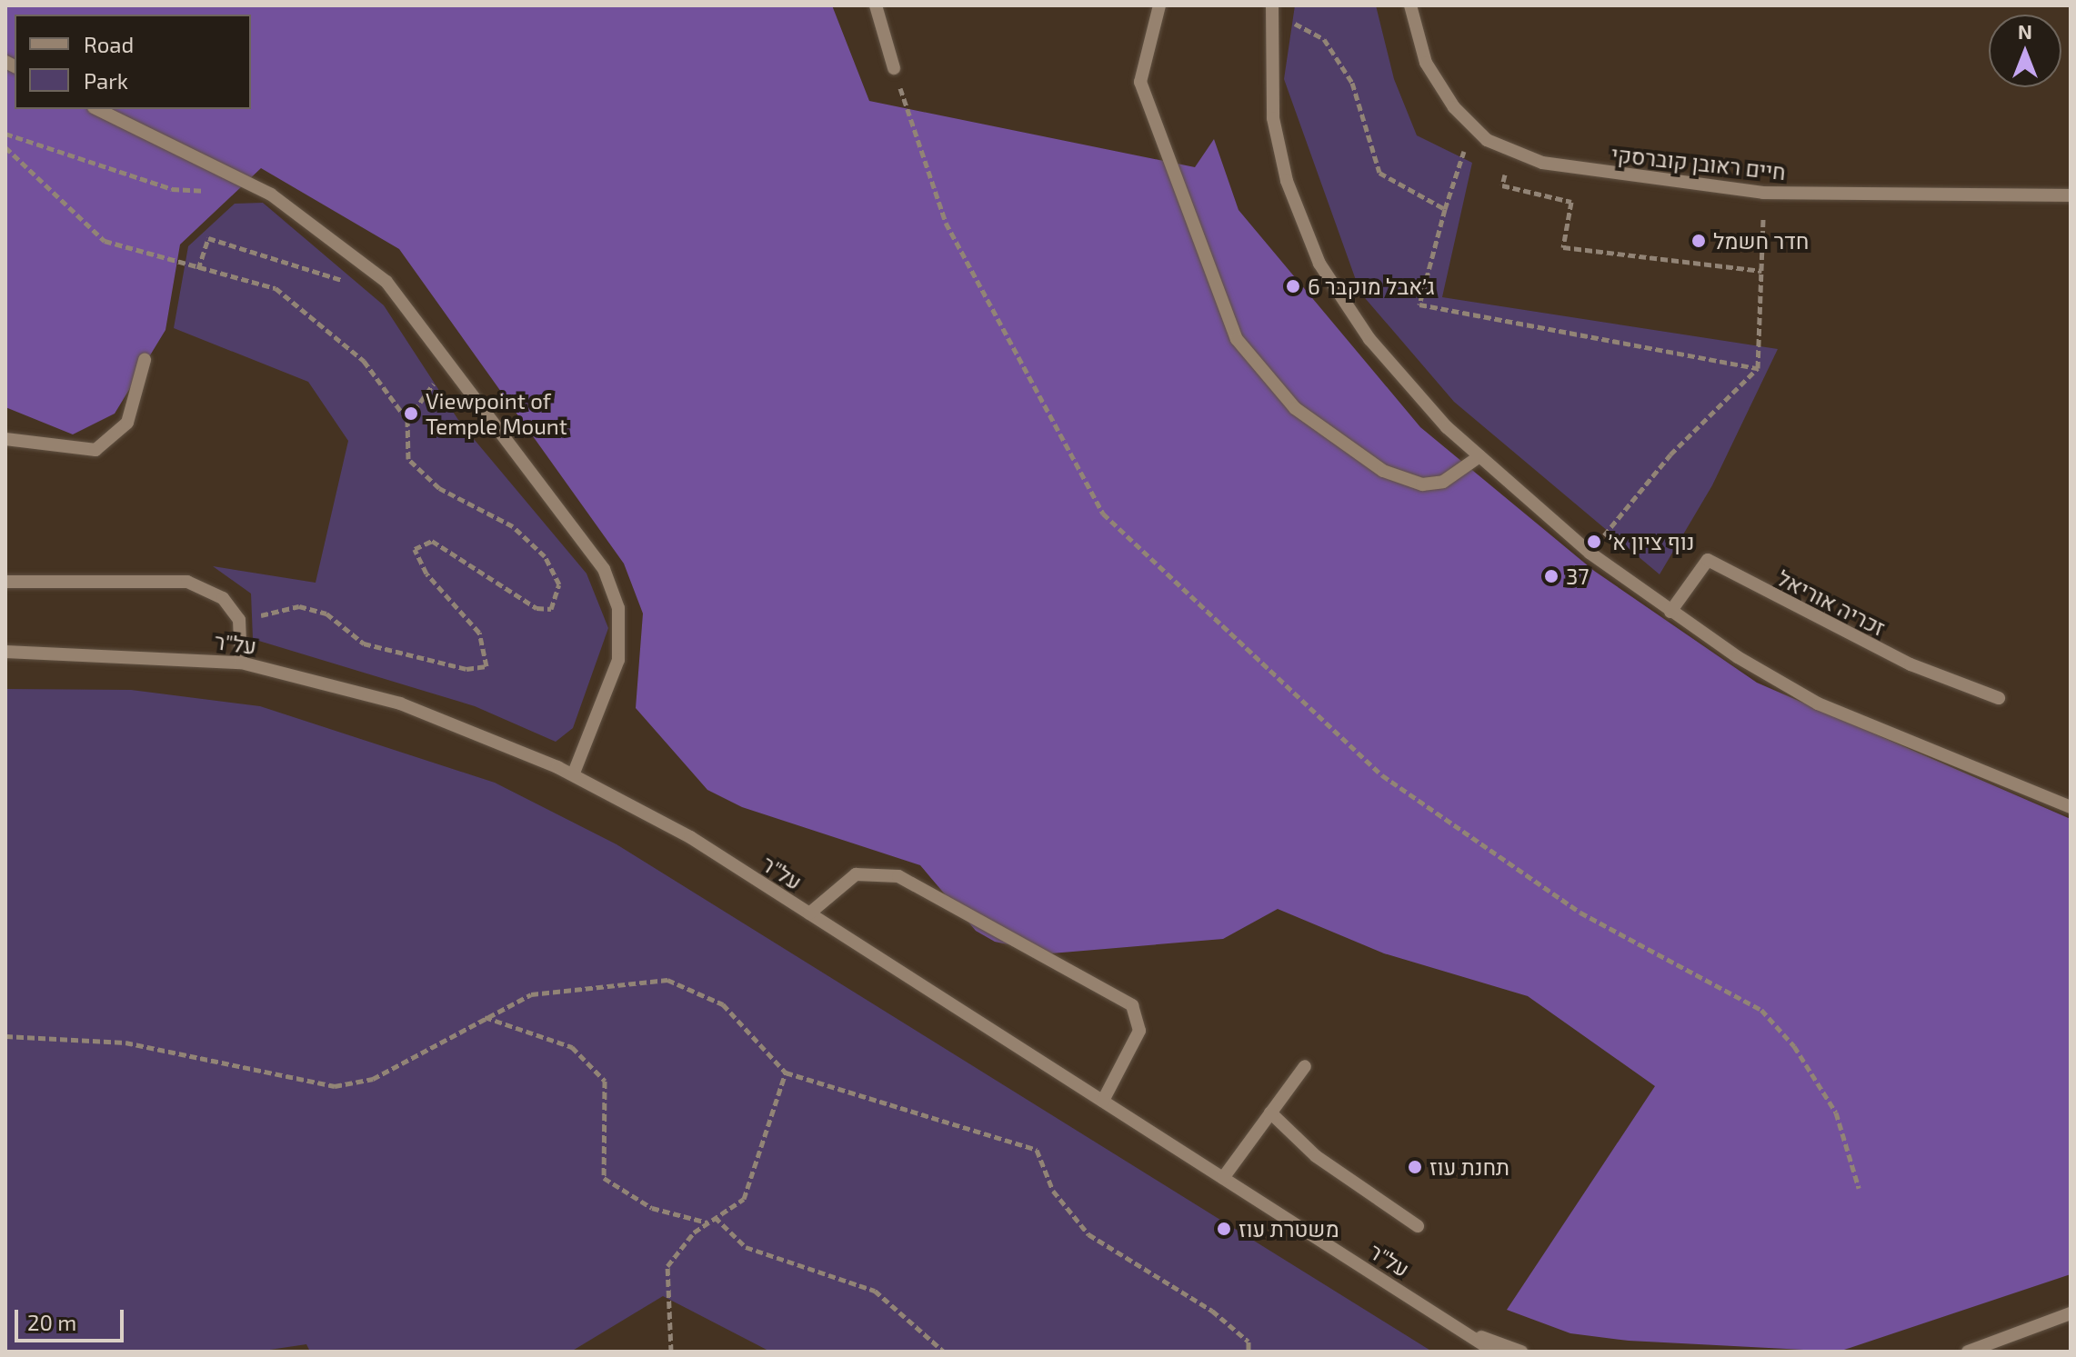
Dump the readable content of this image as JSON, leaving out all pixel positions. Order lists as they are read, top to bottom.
{
  "streets": {
    "street": ["חיים ראובן קוברסקי", "זכריה אוריאל", "על\"ר"]
  },
  "places": [
    "חדר חשמל",
    "ג׳אבל מוקבר 6",
    "Viewpoint of Temple Mount",
    "נוף ציון א׳",
    "37",
    "תחנת עוז",
    "משטרת עוז"
  ],
  "legend": ["Road", "Park"],
  "scale_bar": "20 m",
  "north": "top"
}
